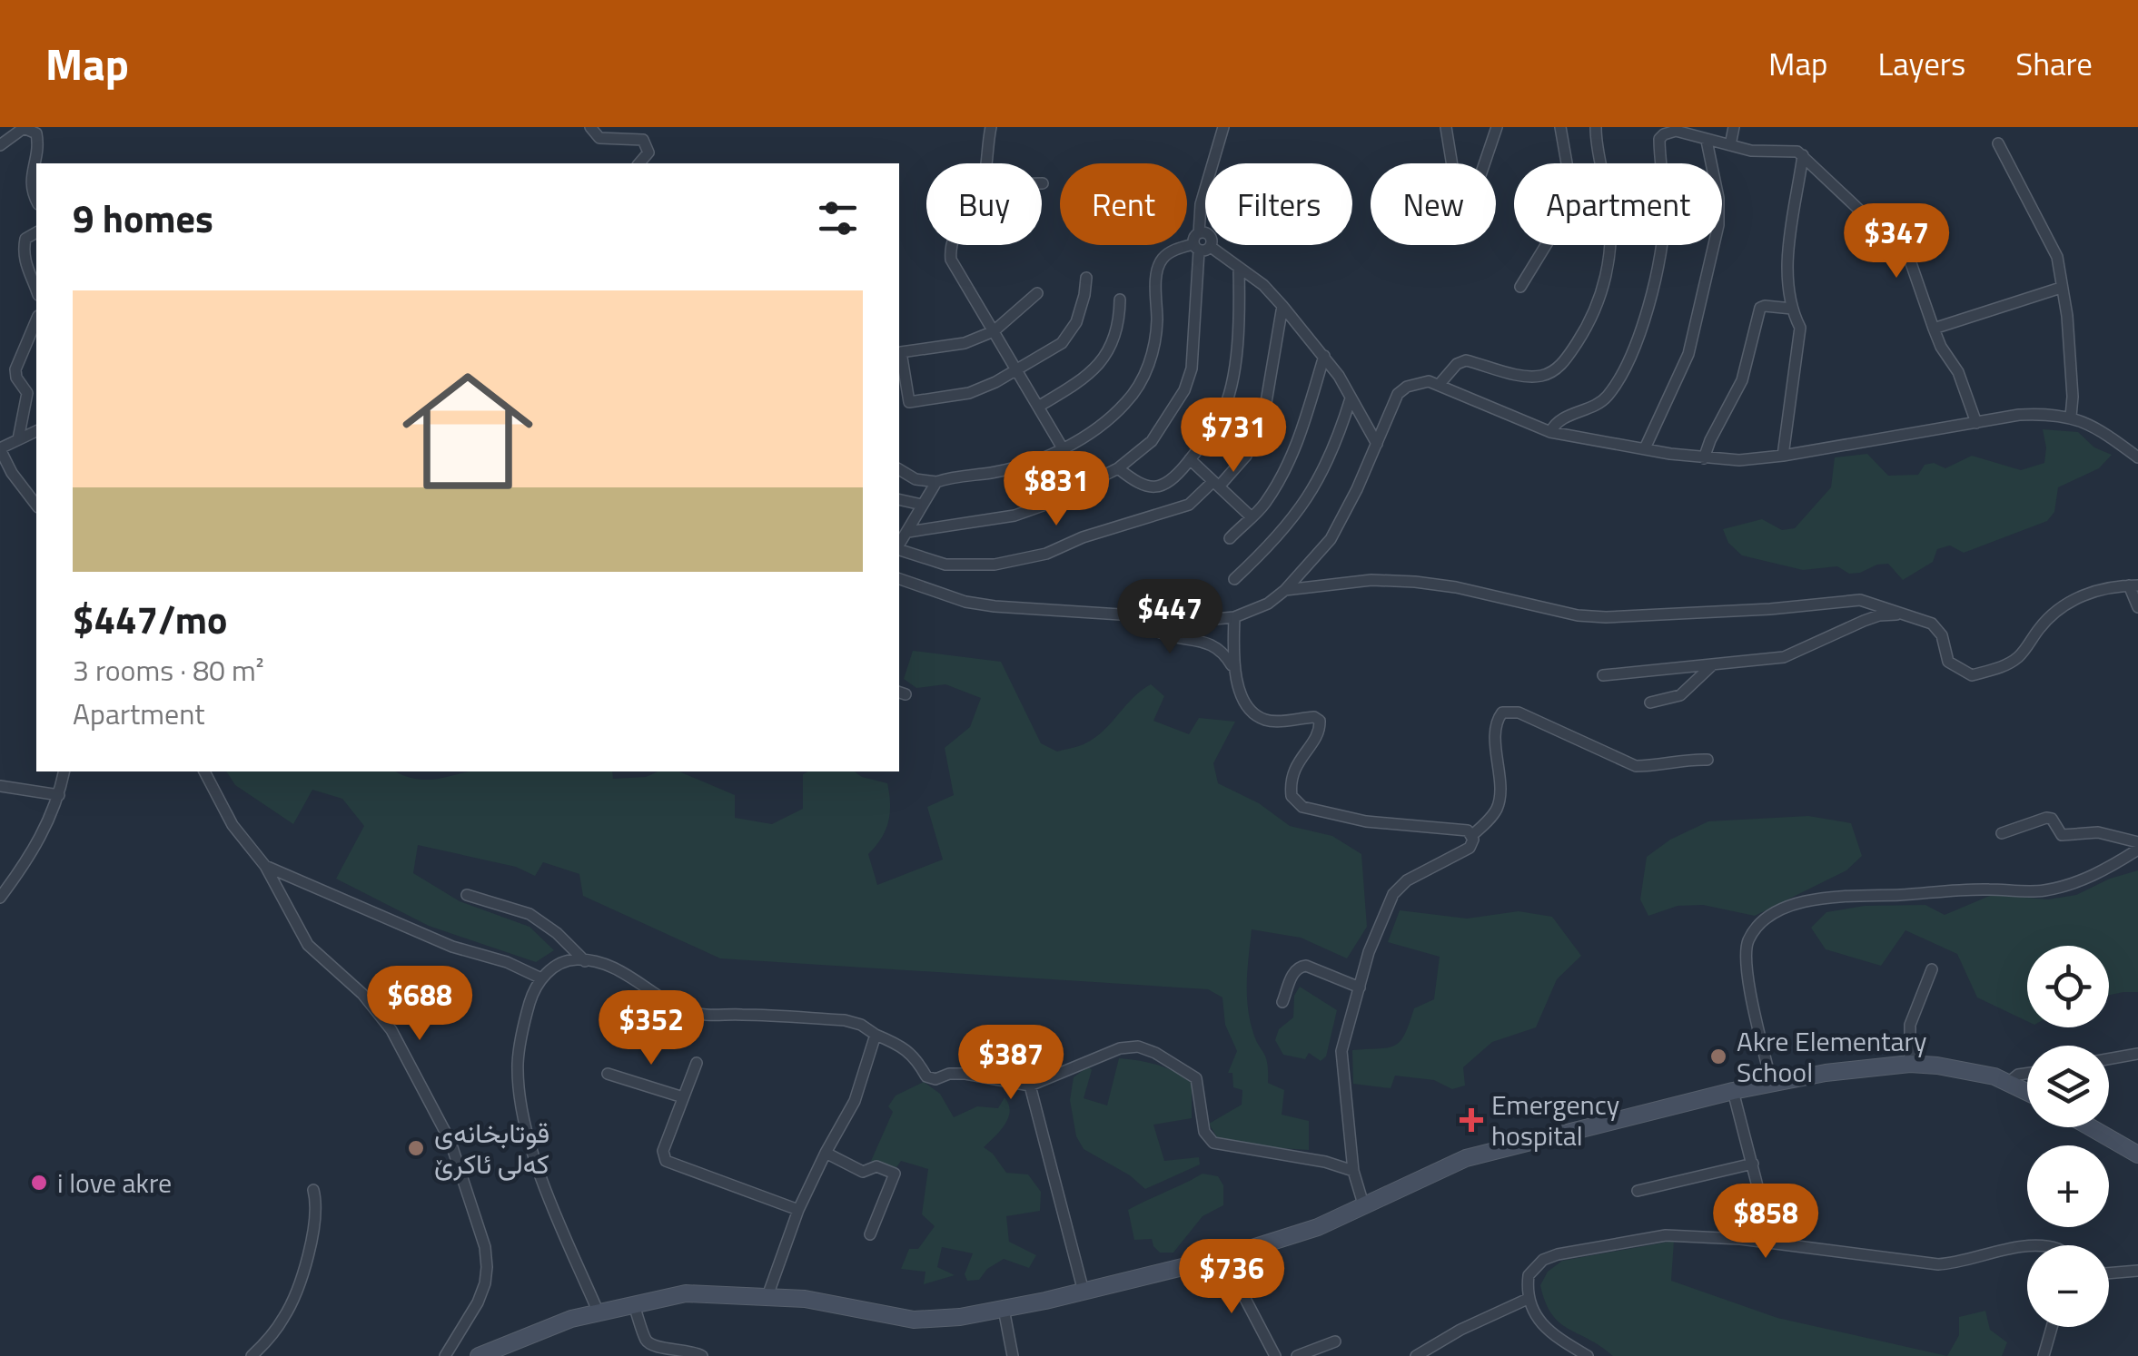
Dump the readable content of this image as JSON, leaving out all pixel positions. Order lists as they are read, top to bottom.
{
  "places": {
    "other": ["Akre Elementary School", "قوتابخانەی کەلی ئاکرێ", "i love akre"],
    "health": ["Emergency hospital"]
  },
  "page": {
    "header": "Map",
    "nav": ["Map", "Layers", "Share"],
    "chip": [
      "Buy",
      "Rent",
      "Filters",
      "New",
      "Apartment"
    ],
    "heading": "9 homes",
    "price": [
      "$347",
      "$731",
      "$831",
      "$447",
      "$688",
      "$352",
      "$387",
      "$858",
      "$736"
    ],
    "list": [
      {
        "name": "$447/mo",
        "note": "3 rooms · 80 m² · Apartment"
      }
    ],
    "map_buttons": ["+", "−"]
  }
}
